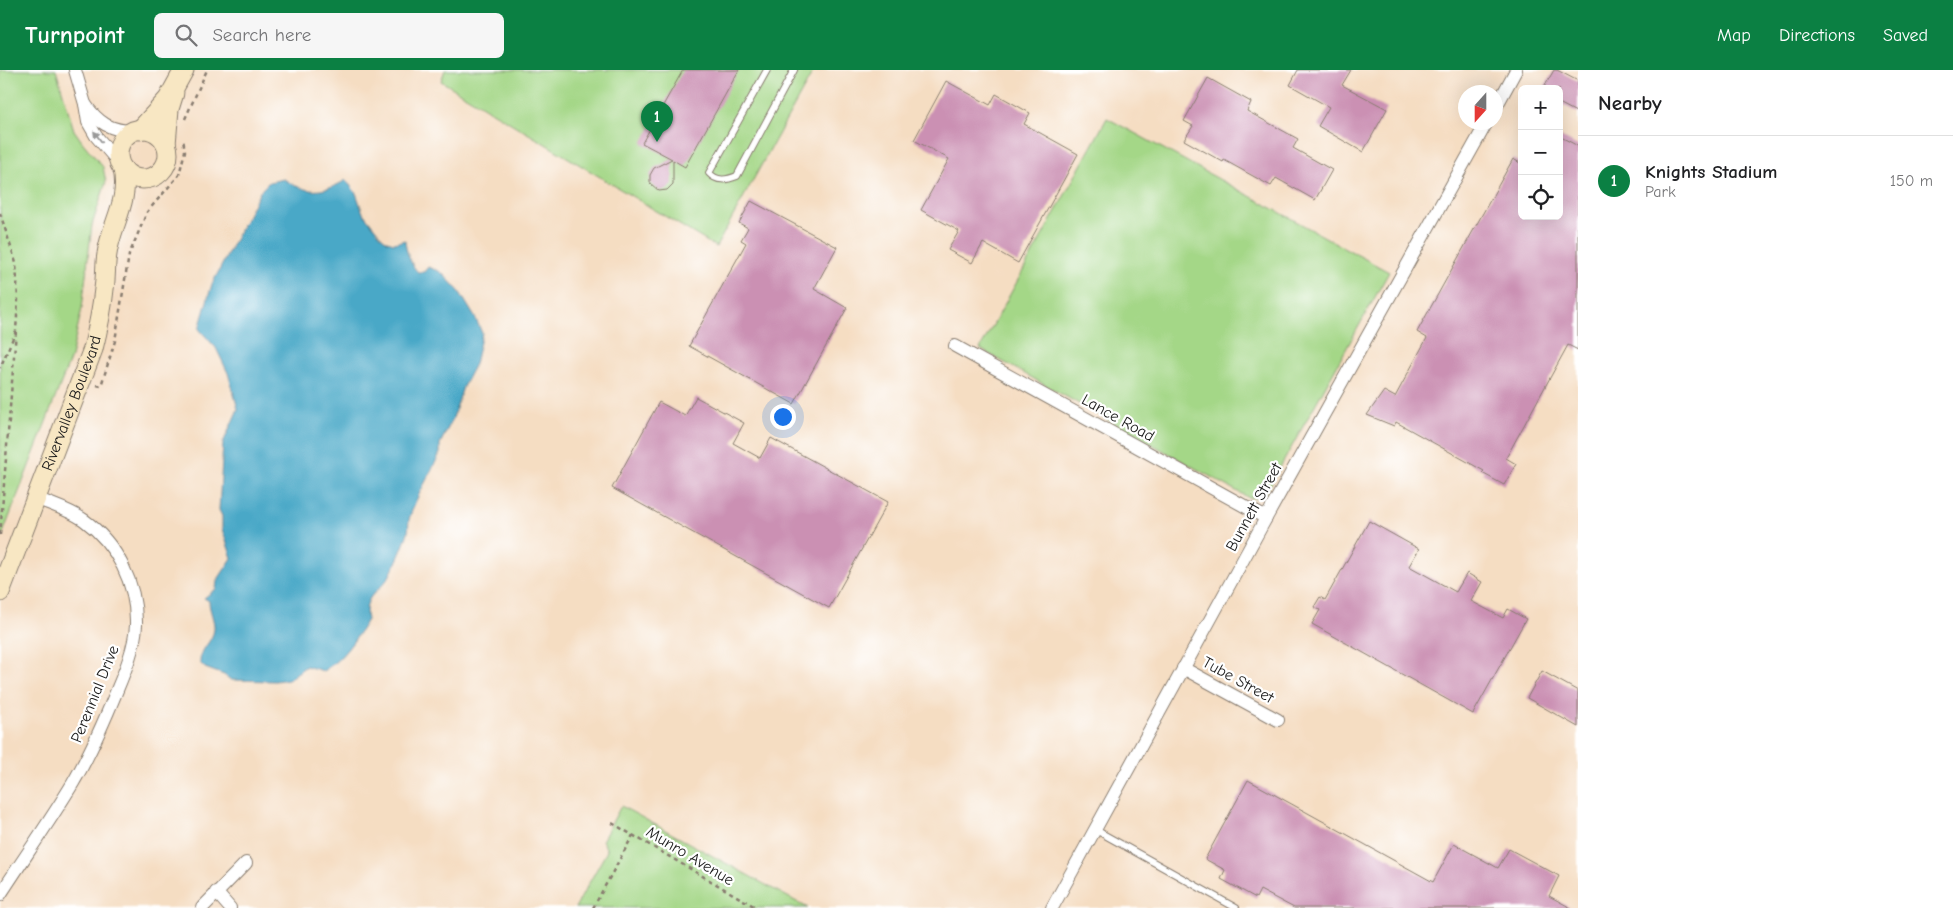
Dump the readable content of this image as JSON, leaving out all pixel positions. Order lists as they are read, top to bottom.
{
  "streets": {
    "street": [
      "Rivervalley Boulevard",
      "Lance Road",
      "Bunnett Street",
      "Tube Street",
      "Perennial Drive"
    ],
    "path": ["Munro Avenue"]
  },
  "crossings": [
    ["Rivervalley Boulevard", "Perennial Drive"],
    ["Lance Road", "Bunnett Street"],
    ["Bunnett Street", "Tube Street"]
  ],
  "north": "bottom",
  "page": {
    "header": "Turnpoint",
    "search": "Search here",
    "nav": ["Map", "Directions", "Saved"],
    "heading": "Nearby",
    "map_buttons": ["+", "−"],
    "pins": "1",
    "list": [
      {
        "mark": "1",
        "name": "Knights Stadium",
        "note": "Park",
        "value": "150 m"
      }
    ]
  }
}
